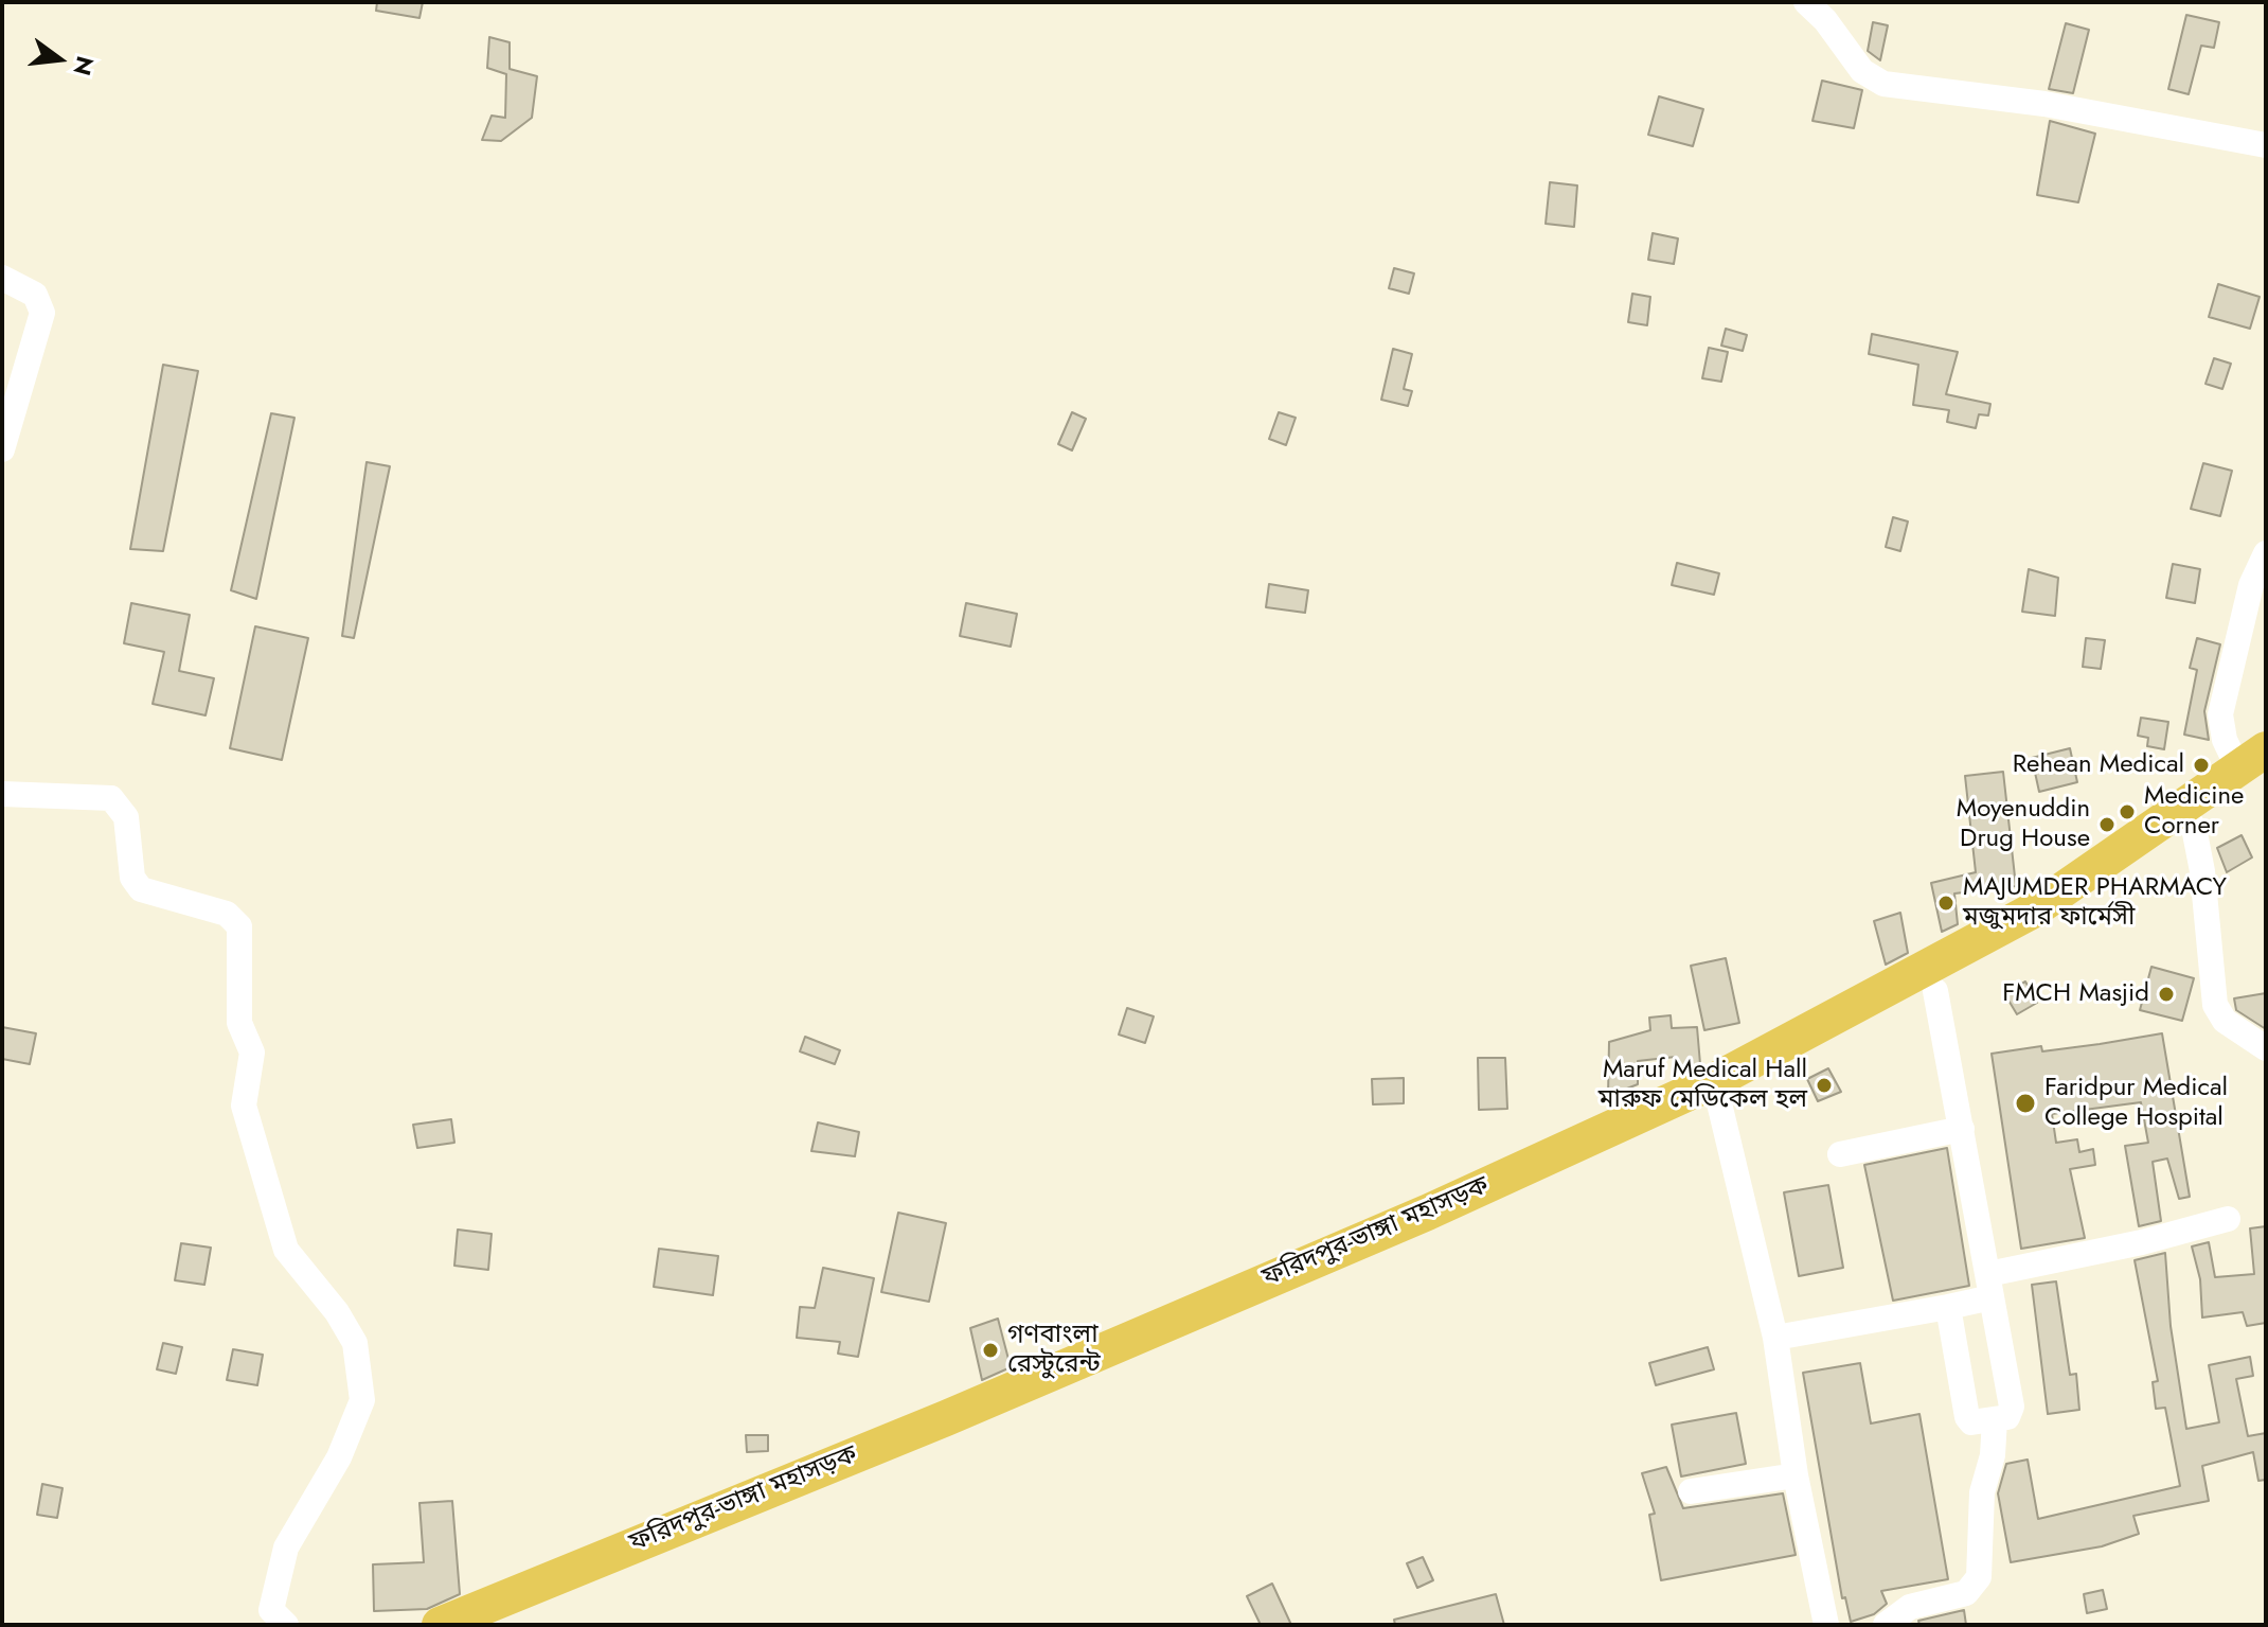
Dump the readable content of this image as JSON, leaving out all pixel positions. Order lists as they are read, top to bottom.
{
  "streets": {
    "highway": ["ফরিদপুর-ভাঙ্গা মহাসড়ক"]
  },
  "places": [
    "Rehean Medical",
    "Medicine Corner",
    "Moyenuddin Drug House",
    "MAJUMDER PHARMACY মজুমদার ফার্মেসী",
    "FMCH Masjid",
    "Maruf Medical Hall মারুফ মেডিকেল হল",
    "Faridpur Medical College Hospital",
    "গণবাংলা রেস্টুরেন্ট"
  ],
  "north": "right"
}
